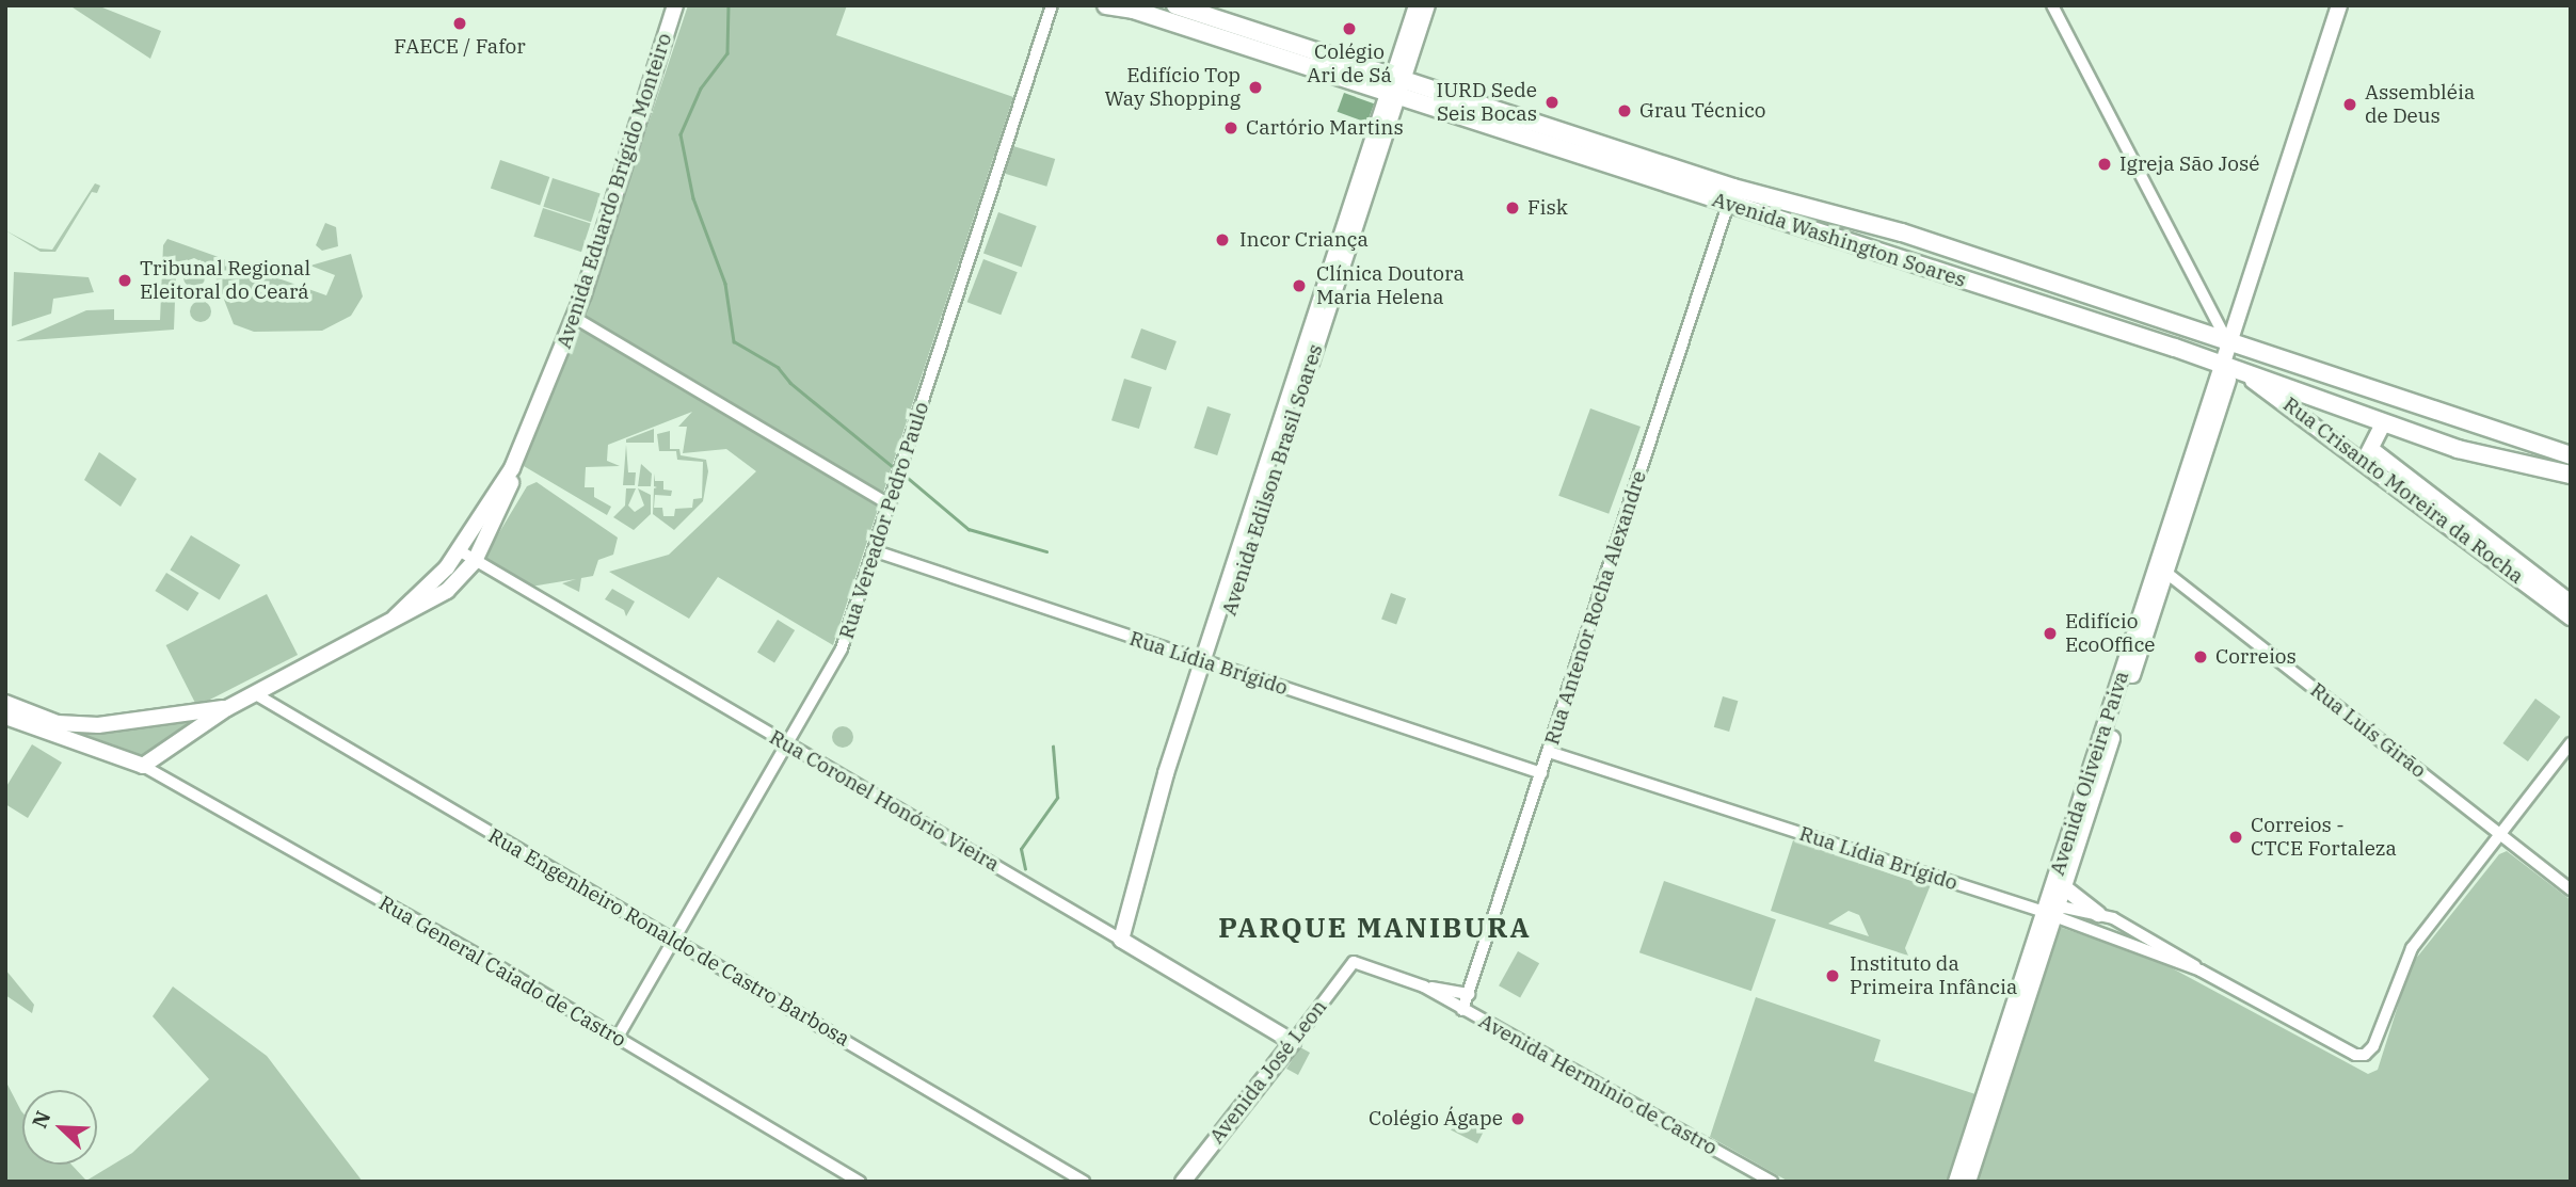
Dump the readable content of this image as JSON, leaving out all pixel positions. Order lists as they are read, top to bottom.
{
  "streets": {
    "highway": ["Avenida Washington Soares"],
    "main road": [
      "Avenida Eduardo Brígido Monteiro",
      "Avenida Edilson Brasil Soares",
      "Rua Crisanto Moreira da Rocha",
      "Avenida Oliveira Paiva",
      "Rua Coronel Honório Vieira",
      "Avenida José Leon"
    ],
    "street": [
      "Rua Vereador Pedro Paulo",
      "Rua Antenor Rocha Alexandre",
      "Rua Lídia Brígido",
      "Rua Luís Girão",
      "Rua Engenheiro Ronaldo de Castro Barbosa",
      "Rua General Caiado de Castro",
      "Avenida Hermínio de Castro"
    ]
  },
  "crossings": [
    ["Avenida Eduardo Brígido Monteiro", "Rua Coronel Honório Vieira"],
    ["Avenida Eduardo Brígido Monteiro", "Rua Engenheiro Ronaldo de Castro Barbosa"],
    ["Avenida Eduardo Brígido Monteiro", "Rua General Caiado de Castro"],
    ["Avenida Washington Soares", "Avenida Edilson Brasil Soares"],
    ["Avenida Washington Soares", "Rua Crisanto Moreira da Rocha"],
    ["Avenida Washington Soares", "Rua Antenor Rocha Alexandre"],
    ["Avenida Washington Soares", "Avenida Oliveira Paiva"],
    ["Avenida Edilson Brasil Soares", "Rua Lídia Brígido"],
    ["Avenida Edilson Brasil Soares", "Rua Coronel Honório Vieira"],
    ["Rua Crisanto Moreira da Rocha", "Avenida Oliveira Paiva"],
    ["Rua Vereador Pedro Paulo", "Rua Lídia Brígido"],
    ["Rua Vereador Pedro Paulo", "Rua Coronel Honório Vieira"],
    ["Rua Vereador Pedro Paulo", "Rua Engenheiro Ronaldo de Castro Barbosa"],
    ["Rua Vereador Pedro Paulo", "Rua General Caiado de Castro"],
    ["Rua Antenor Rocha Alexandre", "Rua Lídia Brígido"],
    ["Rua Antenor Rocha Alexandre", "Avenida Hermínio de Castro"],
    ["Rua Lídia Brígido", "Rua Luís Girão"],
    ["Rua Lídia Brígido", "Avenida Oliveira Paiva"],
    ["Rua Luís Girão", "Avenida Oliveira Paiva"],
    ["Rua Coronel Honório Vieira", "Avenida José Leon"],
    ["Avenida José Leon", "Avenida Hermínio de Castro"]
  ],
  "districts": ["PARQUE MANIBURA"],
  "places": [
    "FAECE / Fafor",
    "Colégio Ari de Sá",
    "Edifício Top Way Shopping",
    "IURD Sede Seis Bocas",
    "Assembléia de Deus",
    "Grau Técnico",
    "Cartório Martins",
    "Igreja São José",
    "Fisk",
    "Incor Criança",
    "Tribunal Regional Eleitoral do Ceará",
    "Clínica Doutora Maria Helena",
    "Edifício EcoOffice",
    "Correios",
    "Correios - CTCE Fortaleza",
    "Instituto da Primeira Infância",
    "Colégio Ágape"
  ],
  "north": "top left"
}
